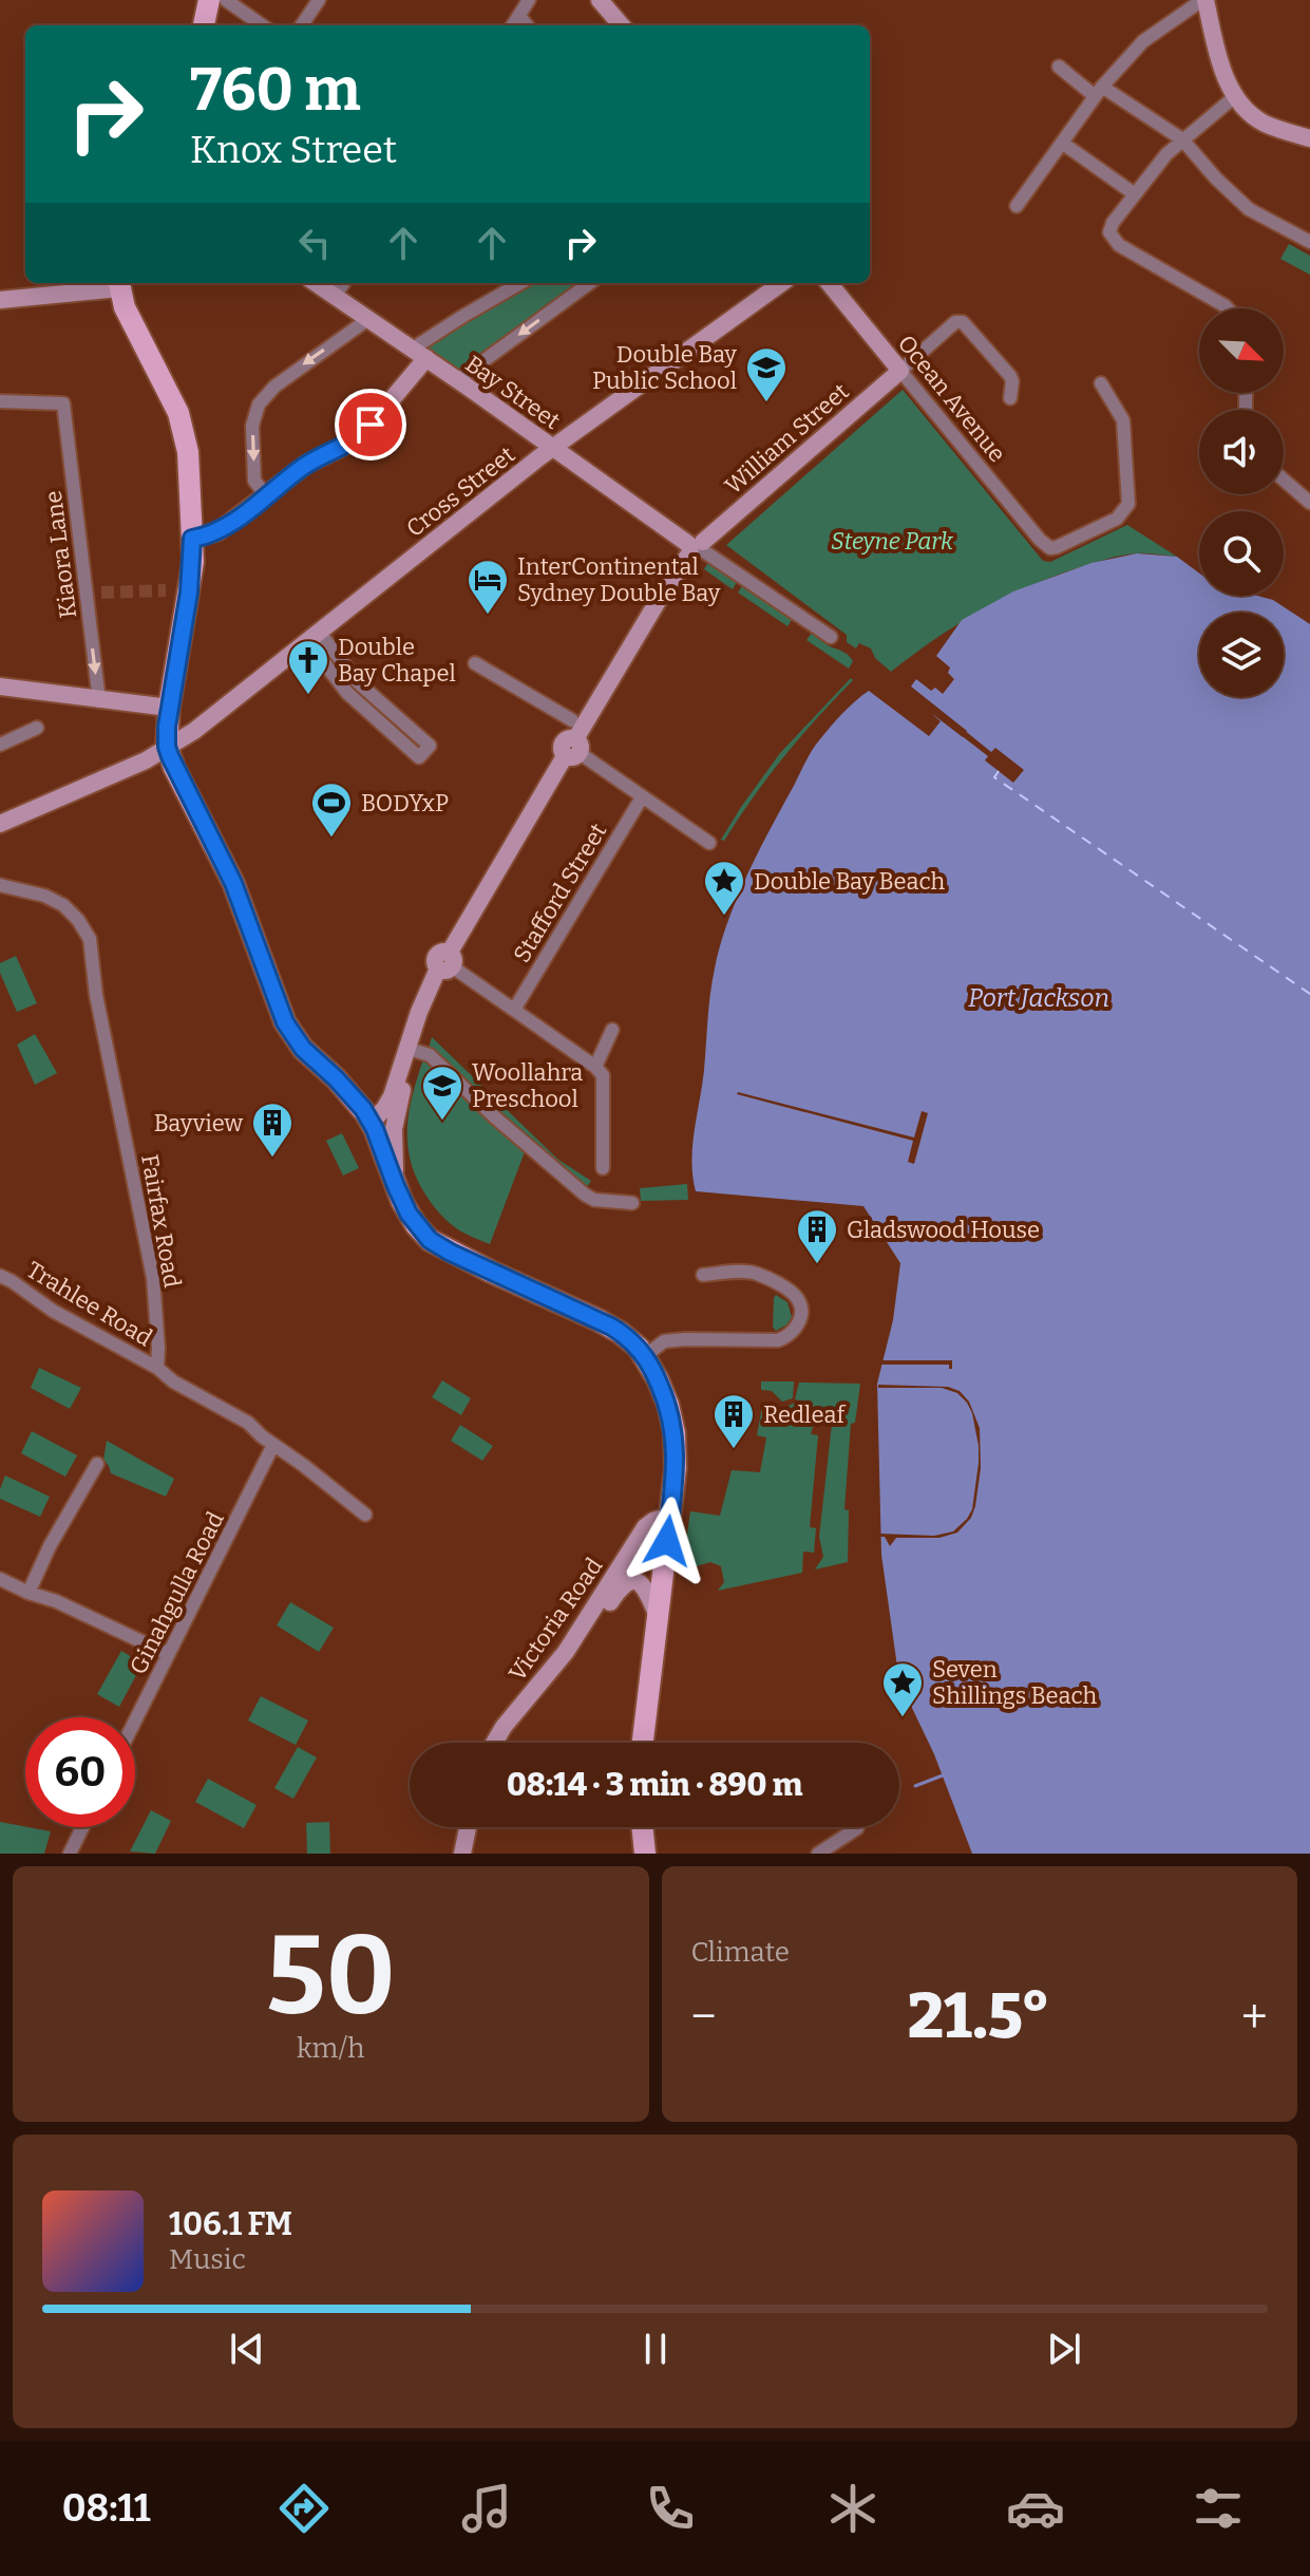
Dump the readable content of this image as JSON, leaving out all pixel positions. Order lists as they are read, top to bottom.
{
  "streets": {
    "street": [
      "Bay Street",
      "Ocean Avenue",
      "William Street",
      "Cross Street",
      "Kiaora Lane",
      "Stafford Street",
      "Fairfax Road",
      "Trahlee Road",
      "Ginahgulla Road",
      "Victoria Road"
    ]
  },
  "crossings": [
    ["Bay Street", "William Street"],
    ["Bay Street", "Cross Street"],
    ["Ocean Avenue", "William Street"],
    ["Fairfax Road", "Trahlee Road"]
  ],
  "water": ["Port Jackson"],
  "parks": ["Steyne Park"],
  "places": {
    "school or university": ["Double Bay Public School", "Woollahra Preschool"],
    "hotel": ["InterContinental Sydney Double Bay"],
    "church": ["Double Bay Chapel"],
    "sports": ["BODYxP"],
    "place": ["Double Bay Beach", "Seven Shillings Beach"],
    "building": ["Bayview", "Gladswood House", "Redleaf"]
  },
  "north": "bottom right",
  "page": {
    "turn": ["760 m", "Knox Street"],
    "limit": "60",
    "trip": "08:14 · 3 min · 890 m",
    "tile": [
      ["50", "km/h"],
      "Climate"
    ],
    "heat": ["−", "21.5°", "+"],
    "song": ["106.1 FM", "Music"],
    "tabs": "08:11"
  }
}
